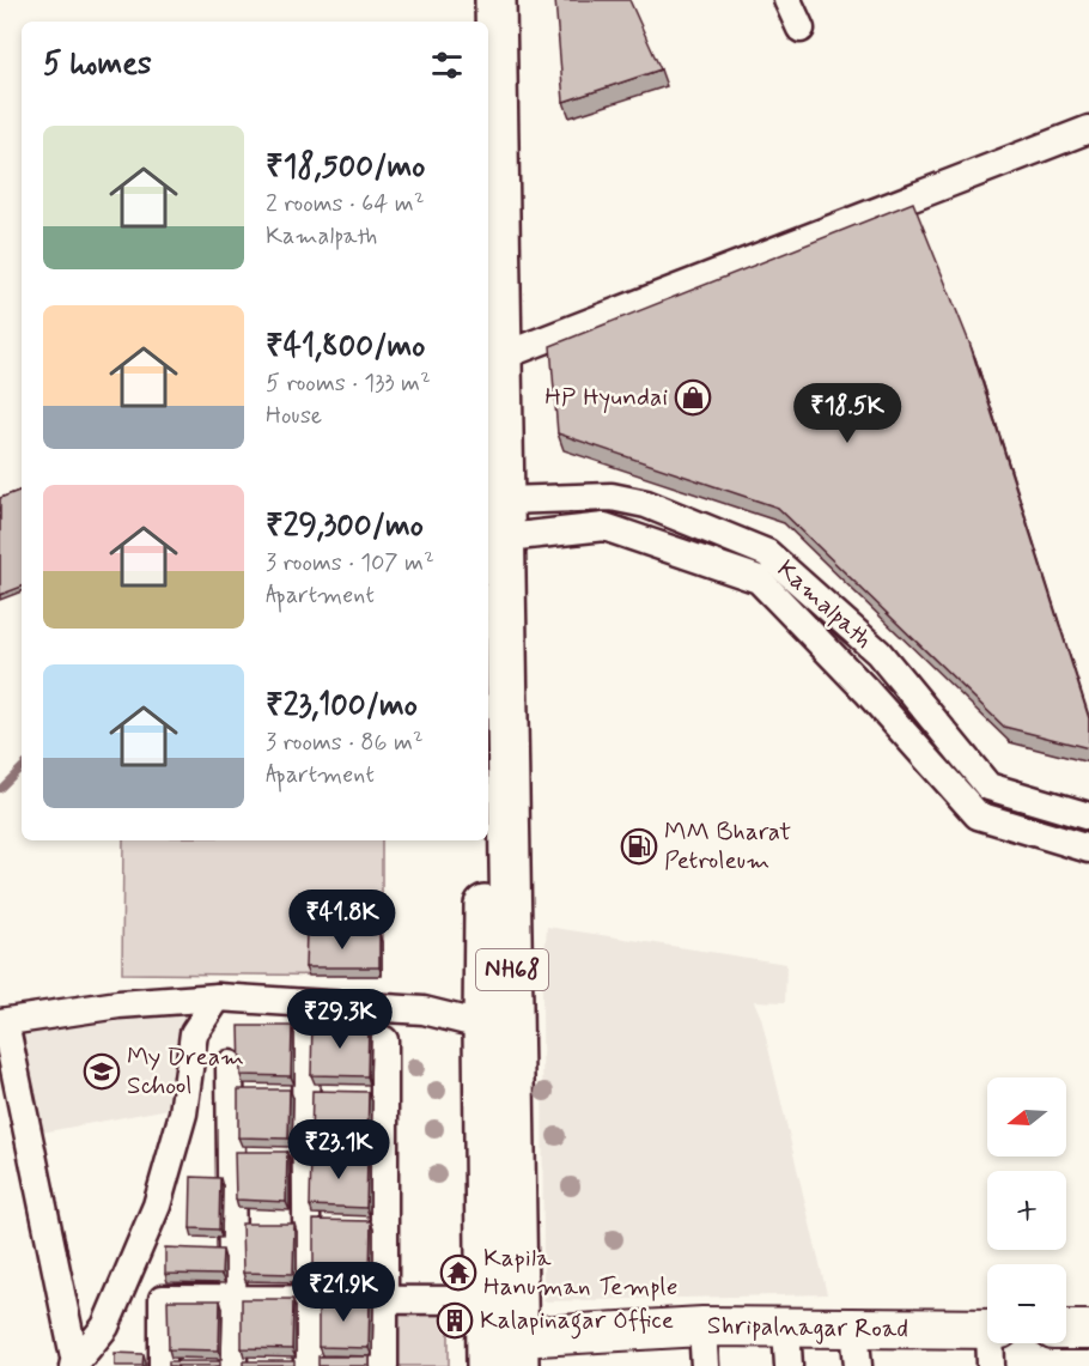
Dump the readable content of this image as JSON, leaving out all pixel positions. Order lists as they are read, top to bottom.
{
  "streets": {
    "highway": ["NH68"],
    "street": ["Kamalpath", "Shripalnagar Road"]
  },
  "crossings": [
    ["Kamalpath", "NH68"],
    ["NH68", "Shripalnagar Road"]
  ],
  "places": {
    "shop": ["HP Hyundai"],
    "fuel station": ["MM Bharat Petroleum"],
    "school or university": ["My Dream School"],
    "temple": ["Kapila Hanuman Temple"],
    "building": ["Kalapinagar Office"]
  },
  "north": "left",
  "page": {
    "heading": "5 homes",
    "list": [
      {
        "name": "₹18,500/mo",
        "note": "2 rooms · 64 m² · Kamalpath"
      },
      {
        "name": "₹41,800/mo",
        "note": "5 rooms · 133 m² · House"
      },
      {
        "name": "₹29,300/mo",
        "note": "3 rooms · 107 m² · Apartment"
      },
      {
        "name": "₹23,100/mo",
        "note": "3 rooms · 86 m² · Apartment"
      }
    ],
    "price": [
      "₹18.5K",
      "₹41.8K",
      "₹29.3K",
      "₹23.1K",
      "₹21.9K"
    ],
    "map_buttons": ["+", "−"]
  }
}
